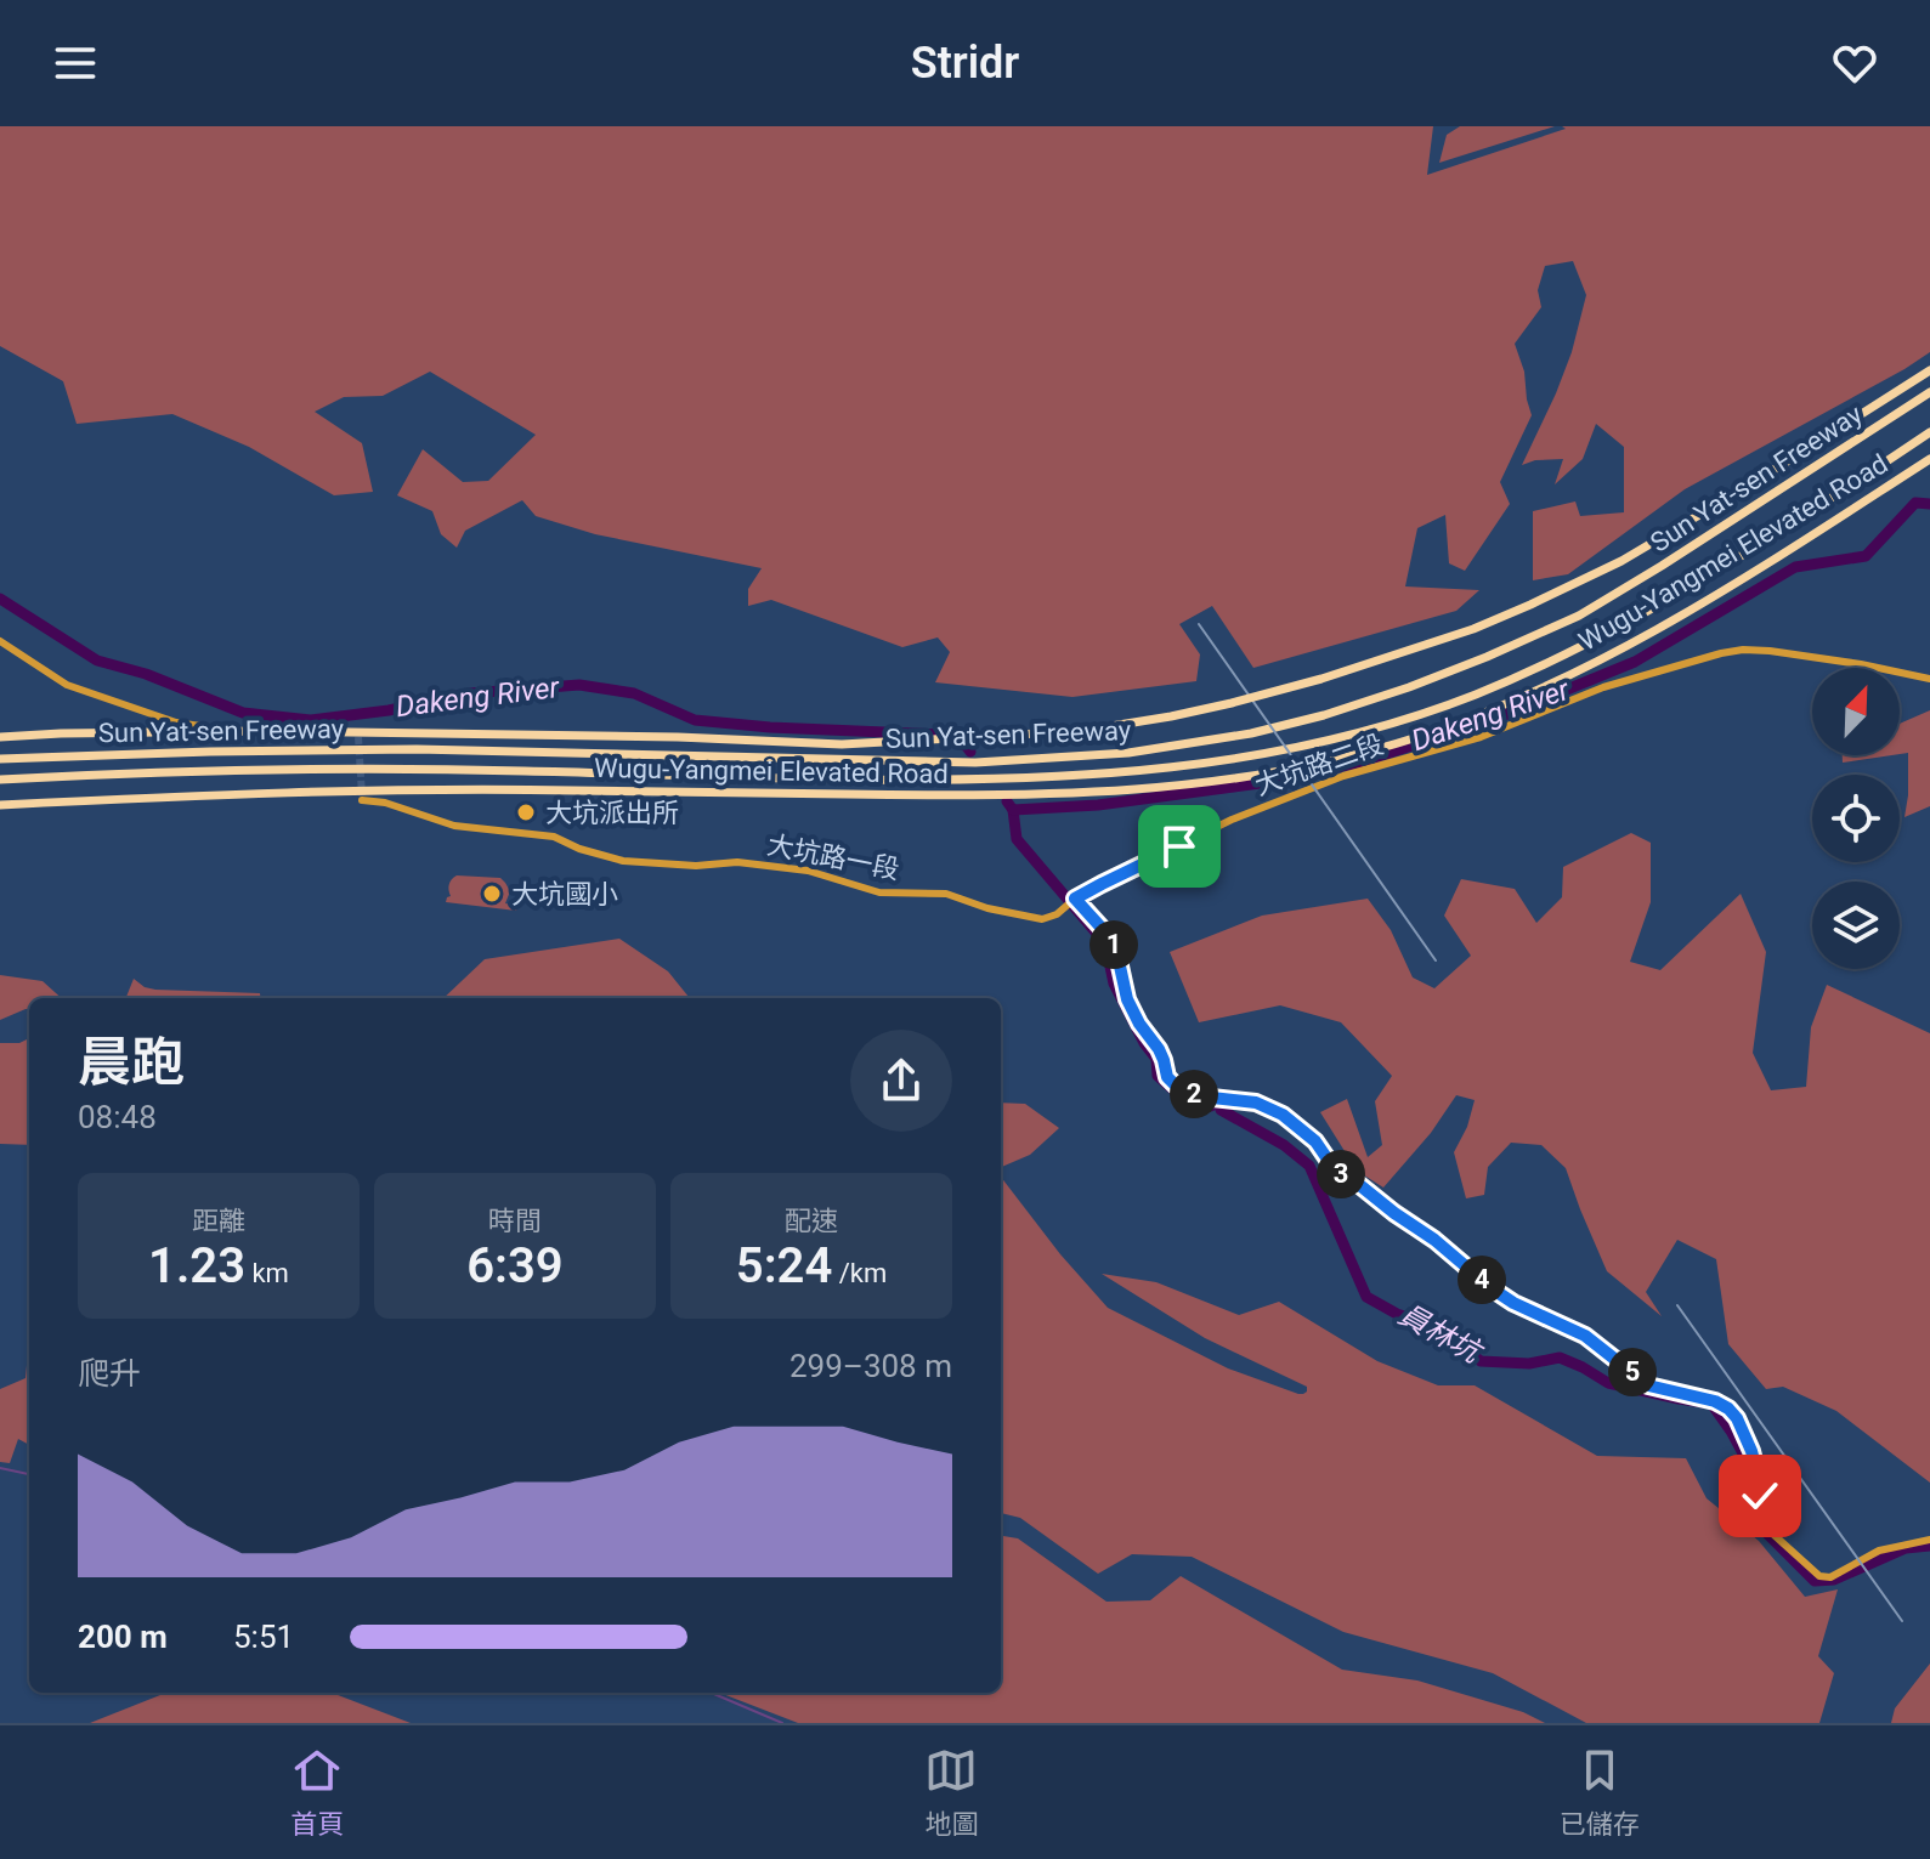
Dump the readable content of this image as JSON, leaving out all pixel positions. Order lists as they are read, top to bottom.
{
  "streets": {
    "highway": ["Sun Yat-sen Freeway", "Wugu-Yangmei Elevated Road"],
    "street": ["大坑路二段", "大坑路一段"]
  },
  "crossings": [
    ["大坑路二段", "大坑路一段"]
  ],
  "water": ["Dakeng River", "員林坑"],
  "places": ["大坑派出所", "大坑國小"],
  "north": "top right",
  "page": {
    "header": "Stridr",
    "pins": [
      "1",
      "2",
      "3",
      "4",
      "5"
    ],
    "heading": ["晨跑", "08:48"],
    "stats": [
      ["距離", "1.23 km"],
      ["時間", "6:39"],
      ["配速", "5:24 /km"]
    ],
    "chart": ["爬升", "299–308 m"],
    "list": [
      {
        "name": "200 m",
        "note": "5:51"
      }
    ],
    "tabs": ["首頁", "地圖", "已儲存"]
  }
}
